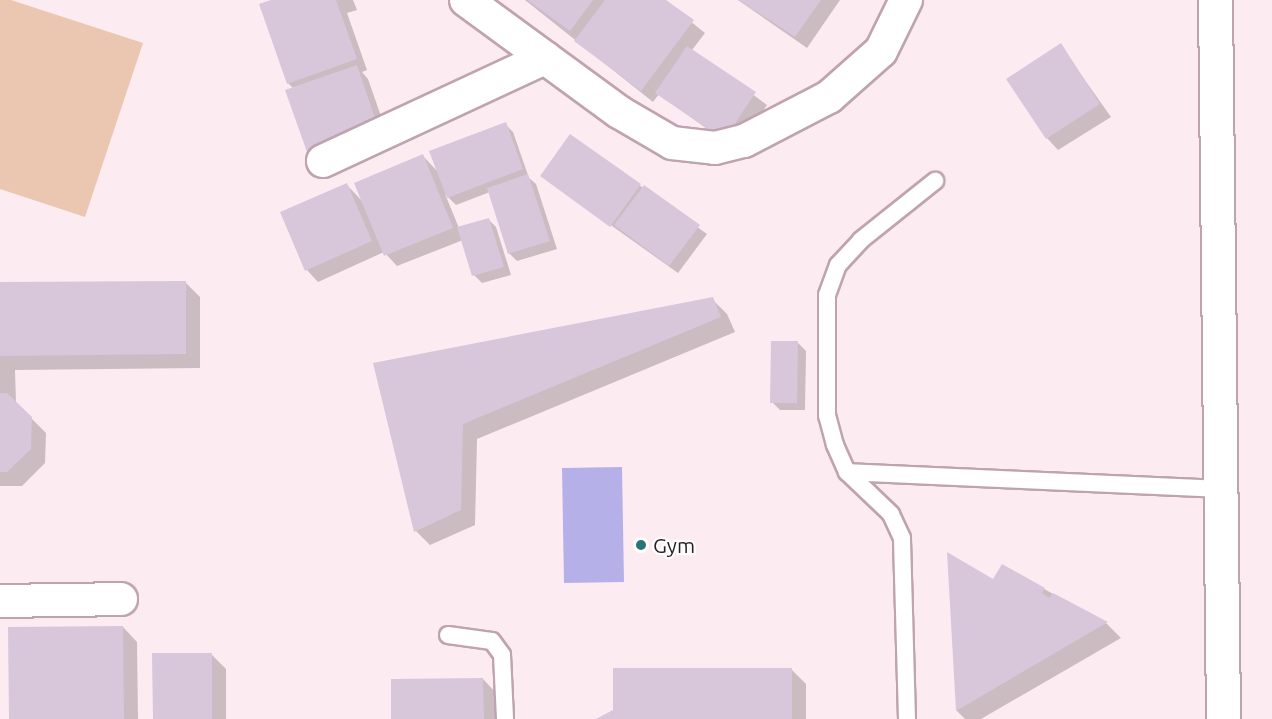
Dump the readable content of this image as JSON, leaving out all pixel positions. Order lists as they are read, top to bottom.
{
  "places": ["Gym"]
}
